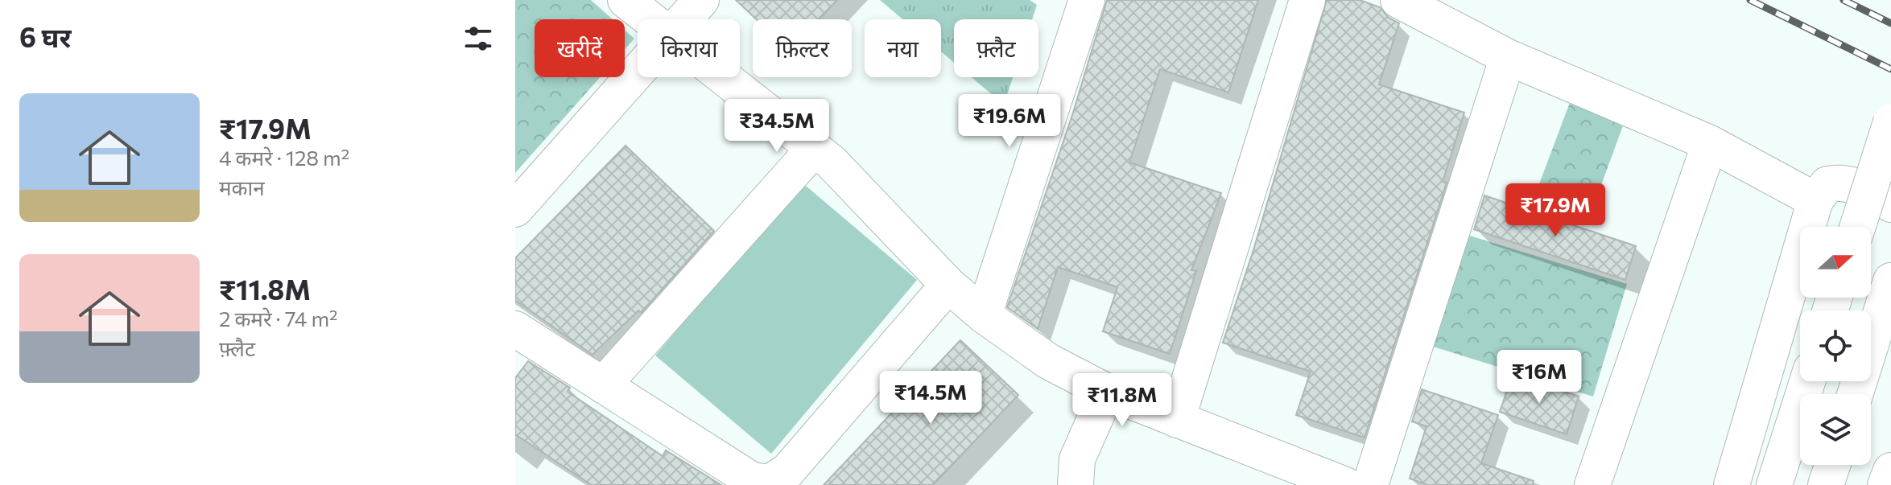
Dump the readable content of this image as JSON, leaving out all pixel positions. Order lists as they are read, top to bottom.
{
  "north": "right",
  "page": {
    "heading": "6 घर",
    "chip": [
      "खरीदें",
      "किराया",
      "फ़िल्टर",
      "नया",
      "फ़्लैट"
    ],
    "list": [
      {
        "name": "₹17.9M",
        "note": "4 कमरे · 128 m² · मकान"
      },
      {
        "name": "₹11.8M",
        "note": "2 कमरे · 74 m² · फ़्लैट"
      }
    ],
    "price": [
      "₹19.6M",
      "₹34.5M",
      "₹17.9M",
      "₹16M",
      "₹14.5M",
      "₹11.8M"
    ]
  }
}
